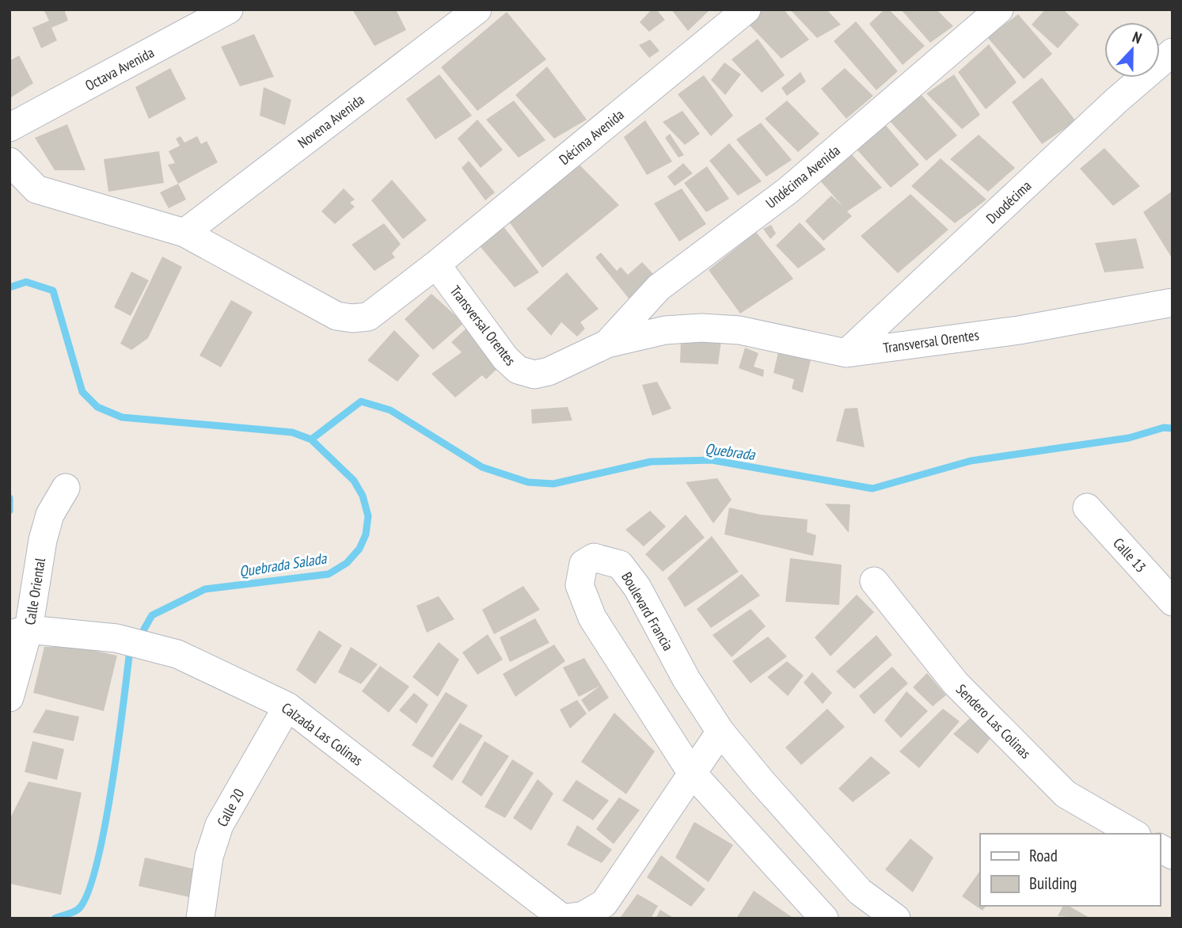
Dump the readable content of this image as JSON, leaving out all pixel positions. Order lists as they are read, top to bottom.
{
  "streets": {
    "street": [
      "Octava Avenida",
      "Novena Avenida",
      "Décima Avenida",
      "Undécima Avenida",
      "Duodécima",
      "Transversal Orentes",
      "Calle 13",
      "Calle Oriental",
      "Boulevard Francia",
      "Sendero Las Colinas",
      "Calzada Las Colinas",
      "Calle 20"
    ]
  },
  "crossings": [
    ["Décima Avenida", "Transversal Orentes"],
    ["Undécima Avenida", "Transversal Orentes"],
    ["Duodécima", "Transversal Orentes"],
    ["Calle Oriental", "Calzada Las Colinas"],
    ["Boulevard Francia", "Calzada Las Colinas"],
    ["Calzada Las Colinas", "Calle 20"]
  ],
  "water": ["Quebrada", "Quebrada Salada"],
  "legend": ["Road", "Building"],
  "north": "top"
}
